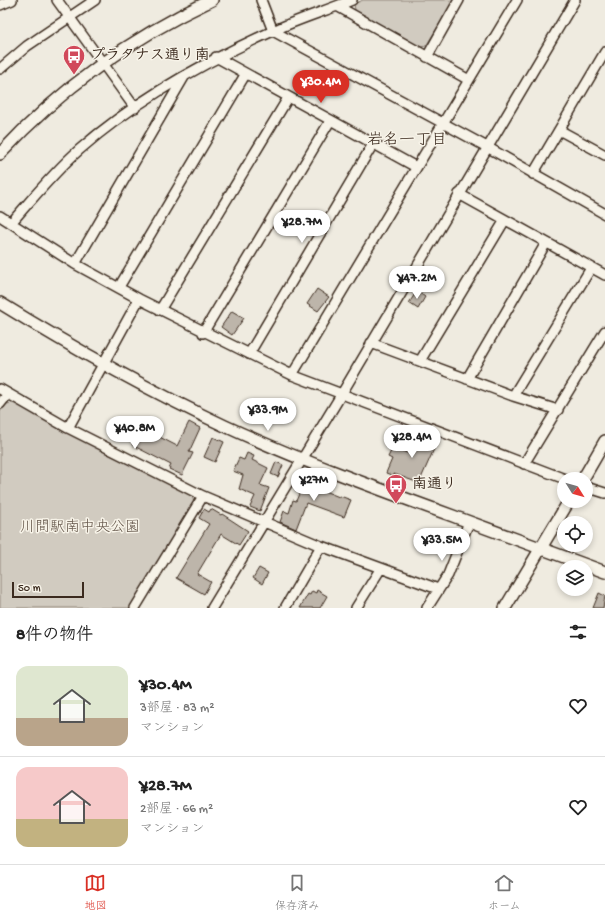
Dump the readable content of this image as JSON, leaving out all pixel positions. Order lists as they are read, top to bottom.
{
  "districts": ["岩名一丁目"],
  "parks": ["川間駅南中央公園"],
  "places": {
    "bus stop": ["プラタナス通り南", "南通り"]
  },
  "scale_bar": "50 m",
  "north": "bottom right",
  "page": {
    "price": [
      "¥30.4M",
      "¥28.7M",
      "¥47.2M",
      "¥33.9M",
      "¥40.8M",
      "¥28.4M",
      "¥27M",
      "¥33.5M"
    ],
    "scale": "50 m",
    "heading": "8件の物件",
    "list": [
      {
        "name": "¥30.4M",
        "note": "3部屋 · 83 m² · マンション"
      },
      {
        "name": "¥28.7M",
        "note": "2部屋 · 66 m² · マンション"
      }
    ],
    "tabs": ["地図", "保存済み", "ホーム"]
  }
}
